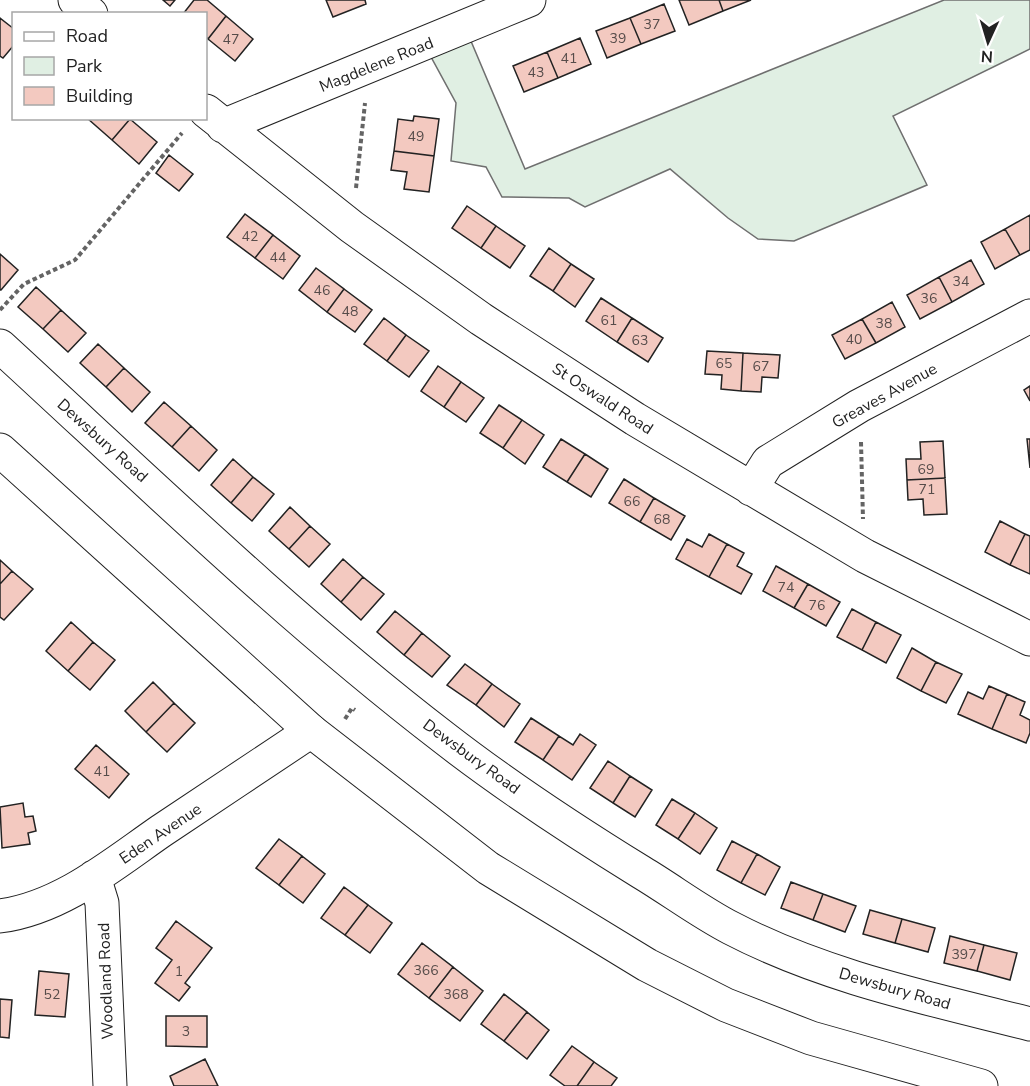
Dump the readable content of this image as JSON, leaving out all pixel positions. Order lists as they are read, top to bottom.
{
  "streets": {
    "main road": [
      "Magdelene Road",
      "Greaves Avenue",
      "St Oswald Road",
      "Dewsbury Road",
      "Eden Avenue",
      "Woodland Road"
    ]
  },
  "crossings": [
    ["Magdelene Road", "St Oswald Road"],
    ["Greaves Avenue", "St Oswald Road"],
    ["Eden Avenue", "Woodland Road"]
  ],
  "house_numbers": [
    "37",
    "39",
    "47",
    "41",
    "43",
    "49",
    "42",
    "44",
    "34",
    "46",
    "36",
    "48",
    "61",
    "38",
    "40",
    "63",
    "65",
    "67",
    "69",
    "71",
    "66",
    "68",
    "74",
    "76",
    "41",
    "397",
    "366",
    "1",
    "52",
    "368",
    "3"
  ],
  "legend": ["Road", "Park", "Building"],
  "north": "bottom"
}
